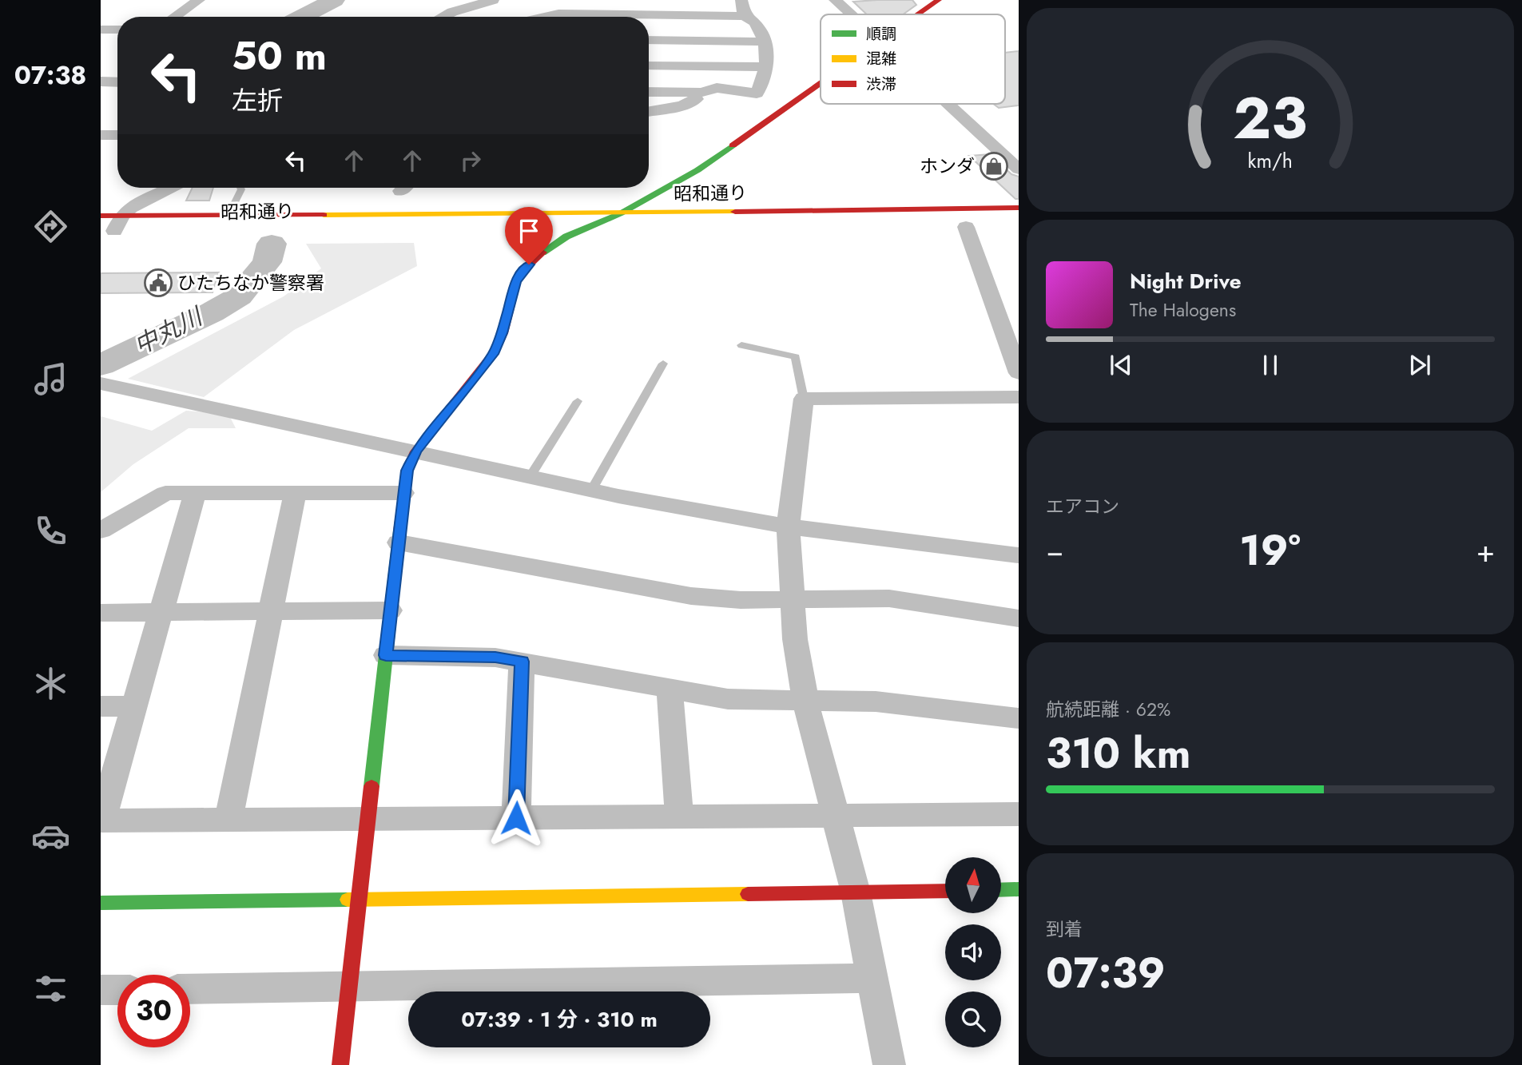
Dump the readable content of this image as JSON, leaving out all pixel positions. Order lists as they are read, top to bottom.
{
  "streets": {
    "street": ["昭和通り"]
  },
  "water": ["中丸川"],
  "places": {
    "shop": ["ホンダ"],
    "public building": ["ひたちなか警察署"]
  },
  "legend": ["順調", "混雑", "渋滞"],
  "north": "top",
  "page": {
    "tabs": "07:38",
    "turn": ["50 m", "左折"],
    "song": ["Night Drive", "The Halogens"],
    "tile": [
      "エアコン",
      ["航続距離 · 62%", "310 km"],
      ["到着", "07:39"]
    ],
    "heat": ["−", "19°", "+"],
    "limit": "30",
    "trip": "07:39 · 1 分 · 310 m",
    "gauge": ["23", "km/h"]
  }
}
